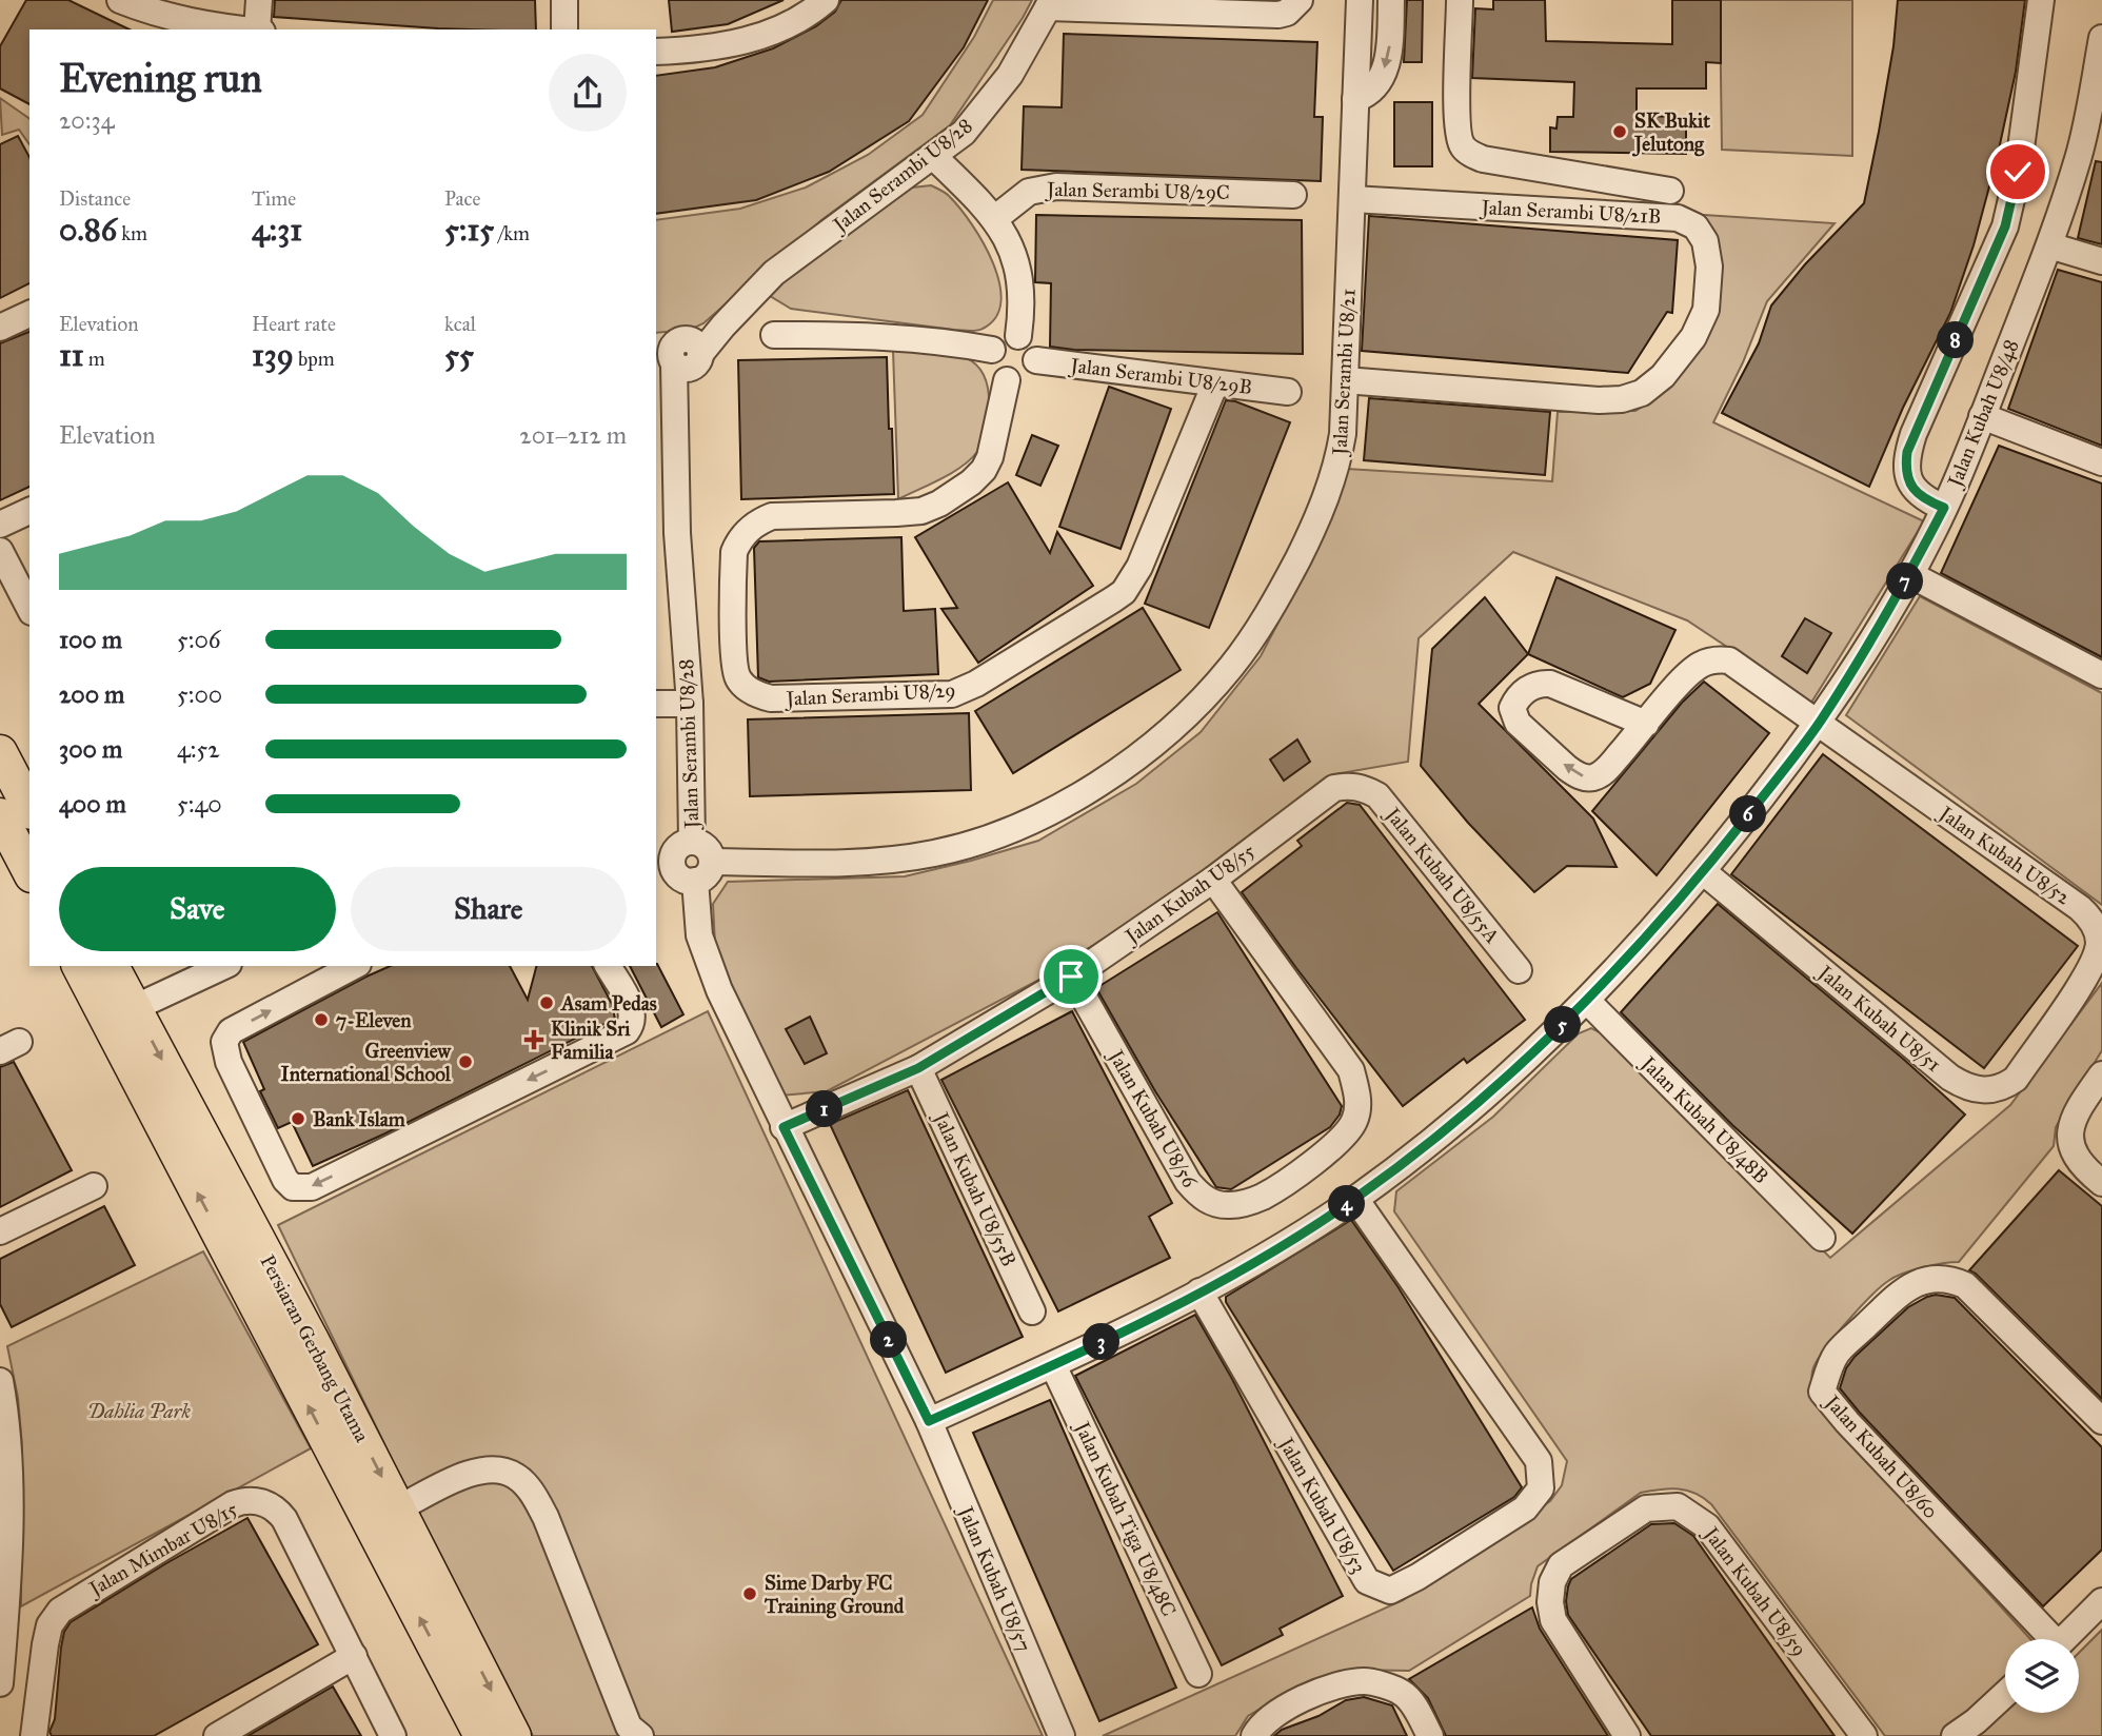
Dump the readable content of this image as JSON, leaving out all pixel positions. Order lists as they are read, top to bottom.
{
  "streets": {
    "main road": ["Persiaran Gerbang Utama"],
    "street": [
      "Jalan Serambi U8/28",
      "Jalan Serambi U8/29C",
      "Jalan Serambi U8/21B",
      "Jalan Serambi U8/21",
      "Jalan Serambi U8/29B",
      "Jalan Kubah U8/48",
      "Jalan Serambi U8/29",
      "Jalan Kubah U8/52",
      "Jalan Kubah U8/55A",
      "Jalan Kubah U8/55",
      "Jalan Kubah U8/51",
      "Jalan Kubah U8/56",
      "Jalan Kubah U8/48B",
      "Jalan Kubah U8/55B",
      "Jalan Kubah U8/60",
      "Jalan Kubah U8/53",
      "Jalan Kubah Tiga U8/48C",
      "Jalan Mimbar U8/15",
      "Jalan Kubah U8/57",
      "Jalan Kubah U8/59"
    ]
  },
  "crossings": [
    ["Jalan Serambi U8/28", "Jalan Serambi U8/21"],
    ["Jalan Serambi U8/28", "Jalan Kubah U8/57"],
    ["Jalan Serambi U8/21B", "Jalan Serambi U8/21"],
    ["Jalan Serambi U8/21", "Jalan Kubah U8/57"],
    ["Jalan Serambi U8/29B", "Jalan Serambi U8/29"],
    ["Jalan Kubah U8/48", "Jalan Kubah U8/52"],
    ["Jalan Kubah U8/48", "Jalan Kubah U8/51"],
    ["Jalan Kubah U8/48", "Jalan Kubah U8/48B"],
    ["Jalan Kubah U8/48", "Jalan Kubah U8/53"],
    ["Jalan Kubah U8/48", "Jalan Kubah Tiga U8/48C"],
    ["Jalan Kubah U8/48", "Jalan Kubah U8/57"],
    ["Jalan Kubah U8/52", "Jalan Kubah U8/51"],
    ["Jalan Kubah U8/55A", "Jalan Kubah U8/55"],
    ["Jalan Kubah U8/55", "Jalan Kubah U8/56"],
    ["Jalan Kubah U8/55", "Jalan Kubah U8/55B"],
    ["Jalan Kubah U8/55", "Jalan Kubah U8/57"]
  ],
  "parks": ["Dahlia Park"],
  "places": {
    "other": [
      "SK Bukit Jelutong",
      "Asam Pedas",
      "7-Eleven",
      "Greenview International School",
      "Bank Islam",
      "Sime Darby FC Training Ground"
    ],
    "health": ["Klinik Sri Familia"]
  },
  "page": {
    "heading": ["Evening run", "20:34"],
    "stats": [
      ["Distance", "0.86 km"],
      ["Time", "4:31"],
      ["Pace", "5:15 /km"],
      ["Elevation", "11 m"],
      ["Heart rate", "139 bpm"],
      ["kcal", "55"]
    ],
    "pins": [
      "8",
      "7",
      "6",
      "5",
      "1",
      "4",
      "2",
      "3"
    ],
    "chart": ["Elevation", "201–212 m"],
    "list": [
      {
        "name": "100 m",
        "note": "5:06"
      },
      {
        "name": "200 m",
        "note": "5:00"
      },
      {
        "name": "300 m",
        "note": "4:52"
      },
      {
        "name": "400 m",
        "note": "5:40"
      }
    ],
    "buttons": ["Save", "Share"]
  }
}
